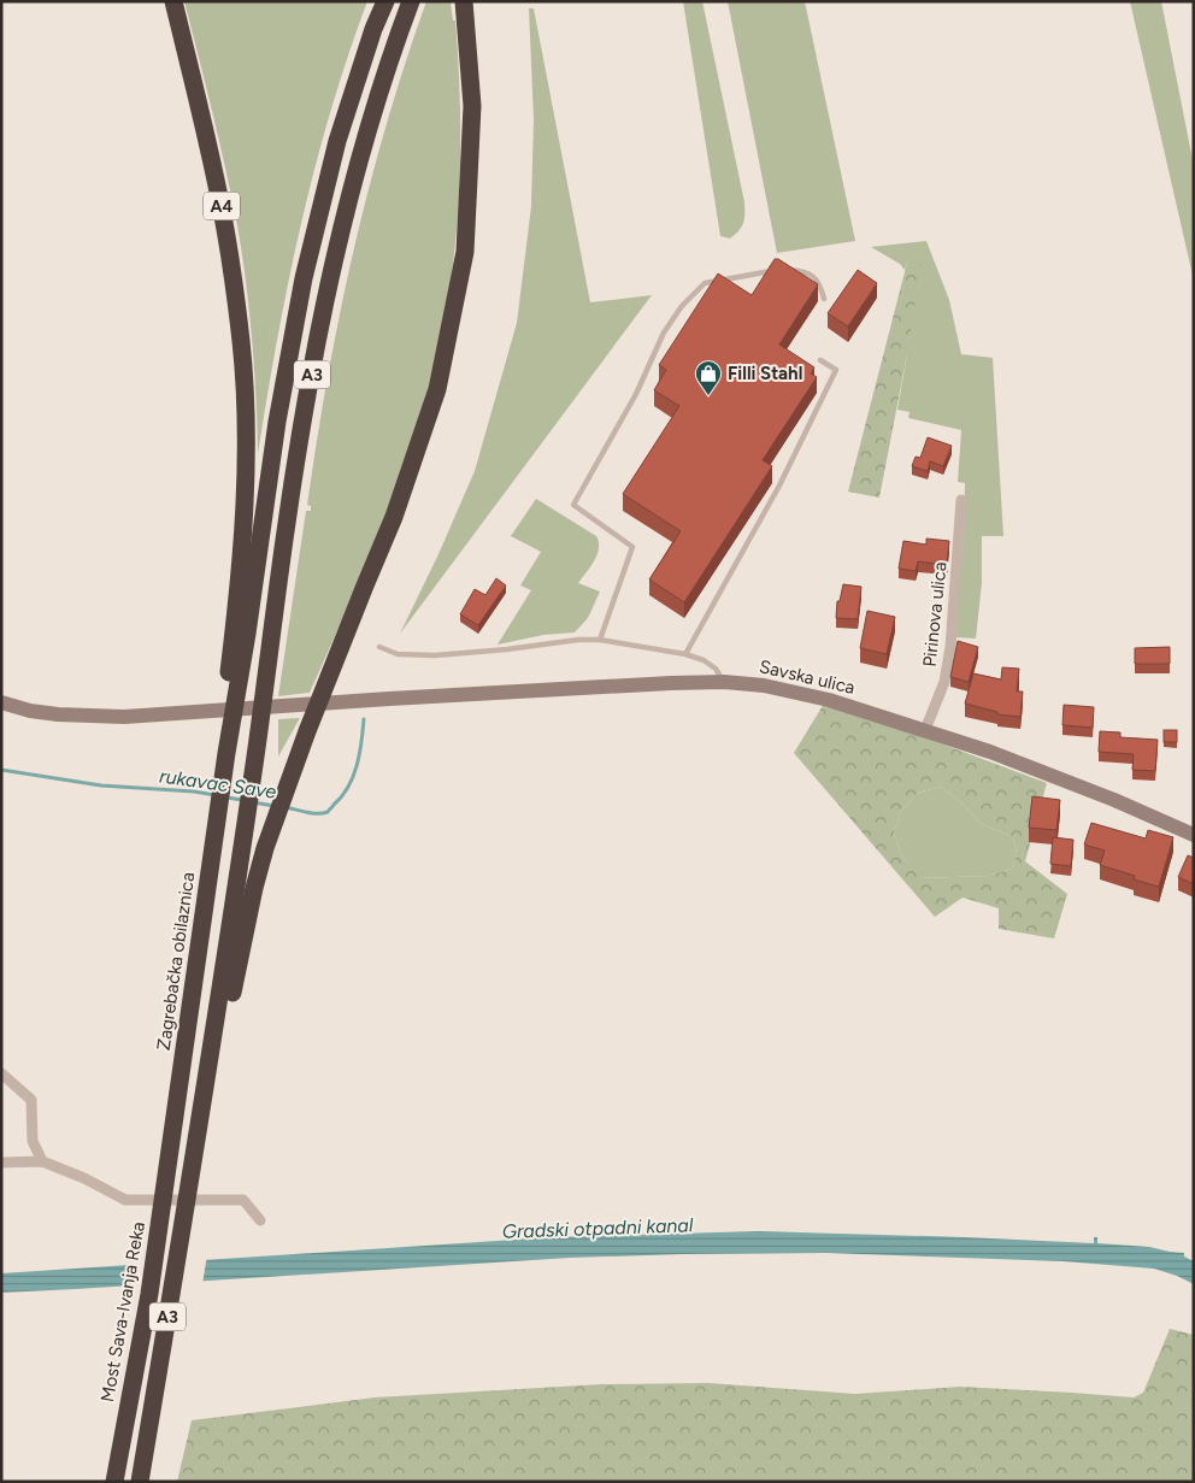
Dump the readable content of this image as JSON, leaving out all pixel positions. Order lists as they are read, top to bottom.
{
  "streets": {
    "highway": [
      "A4",
      "A3",
      "Zagrebačka obilaznica",
      "Most Sava-Ivanja Reka"
    ],
    "main road": ["Savska ulica"],
    "street": ["Pirinova ulica"]
  },
  "crossings": [
    ["A4", "A3"],
    ["A4", "Zagrebačka obilaznica"],
    ["A3", "Zagrebačka obilaznica"],
    ["Pirinova ulica", "Savska ulica"],
    ["Zagrebačka obilaznica", "Most Sava-Ivanja Reka"]
  ],
  "water": ["rukavac Save", "Gradski otpadni kanal"],
  "places": {
    "shop": ["Filli Stahl"]
  }
}
